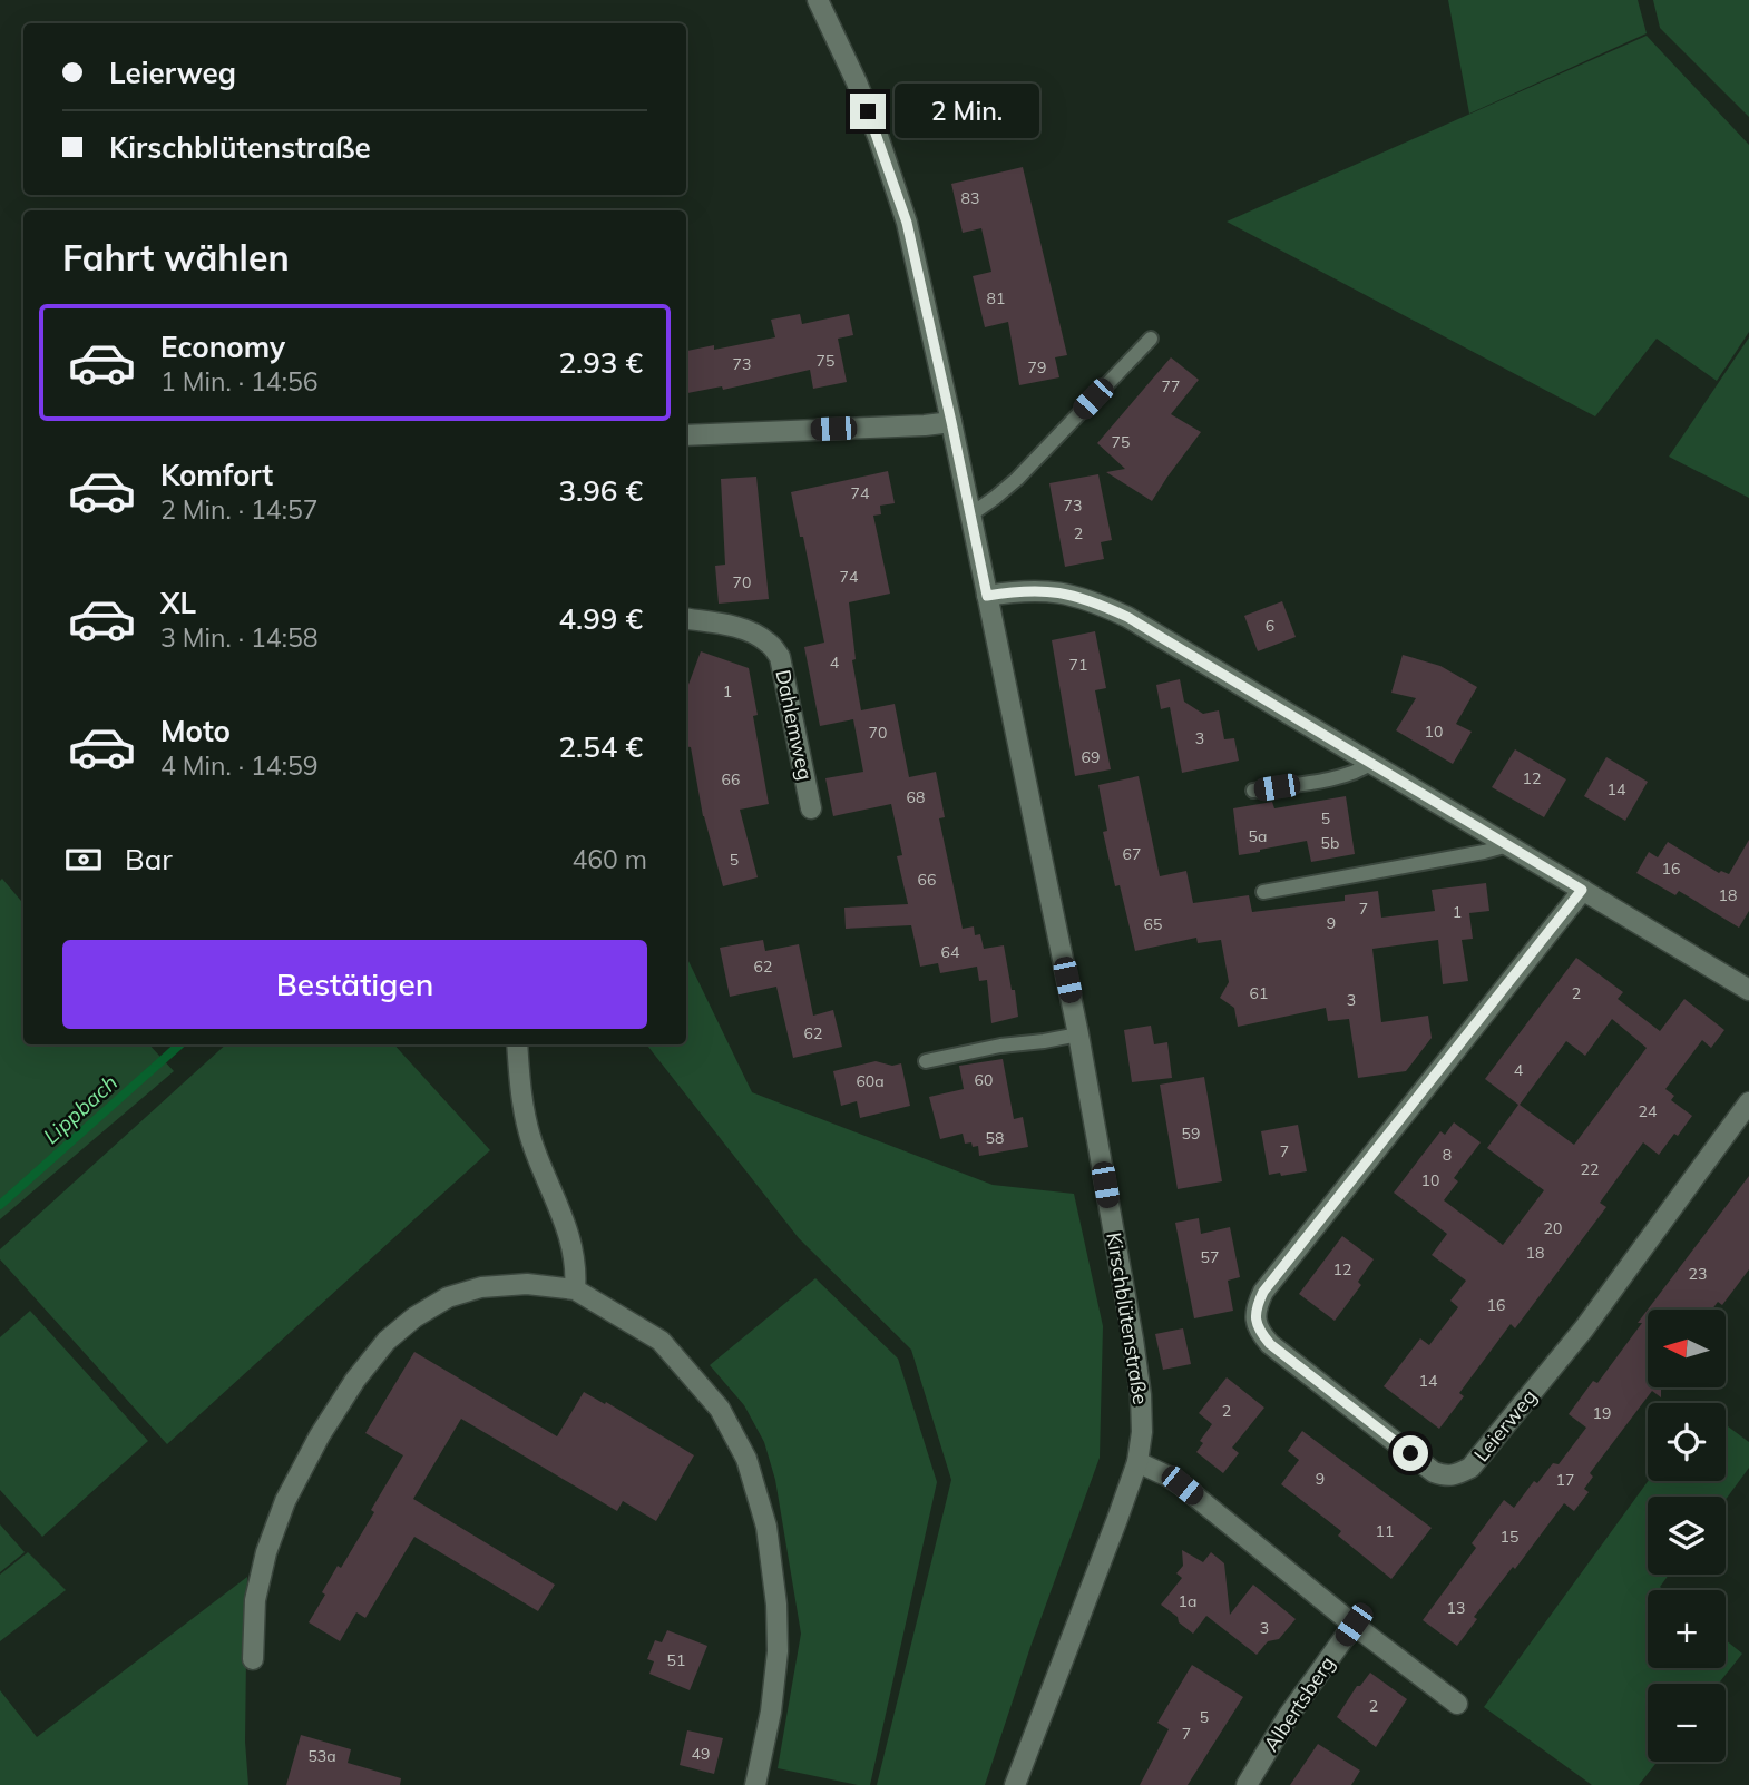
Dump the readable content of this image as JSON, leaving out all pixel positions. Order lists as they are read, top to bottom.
{
  "streets": {
    "street": [
      "Dahlemweg",
      "Kirschblütenstraße",
      "Leierweg",
      "Albertsberg"
    ]
  },
  "water": ["Lippbach"],
  "house_numbers": [
    "83",
    "81",
    "75",
    "73",
    "79",
    "77",
    "75",
    "74",
    "73",
    "2",
    "74",
    "70",
    "6",
    "4",
    "71",
    "1",
    "10",
    "70",
    "3",
    "69",
    "12",
    "66",
    "14",
    "68",
    "5",
    "5a",
    "5b",
    "67",
    "5",
    "16",
    "66",
    "18",
    "7",
    "1",
    "9",
    "65",
    "64",
    "62",
    "61",
    "2",
    "3",
    "62",
    "4",
    "60",
    "60a",
    "24",
    "59",
    "58",
    "7",
    "8",
    "22",
    "10",
    "20",
    "18",
    "57",
    "12",
    "23",
    "16",
    "14",
    "2",
    "19",
    "9",
    "17",
    "11",
    "15",
    "1a",
    "13",
    "3",
    "51",
    "2",
    "5",
    "7",
    "49",
    "53a"
  ],
  "north": "left",
  "page": {
    "banner": ["Leierweg", "Kirschblütenstraße"],
    "bubble": "2 Min.",
    "heading": "Fahrt wählen",
    "list": [
      {
        "name": "Economy",
        "note": "1 Min. · 14:56",
        "value": "2.93 €"
      },
      {
        "name": "Komfort",
        "note": "2 Min. · 14:57",
        "value": "3.96 €"
      },
      {
        "name": "XL",
        "note": "3 Min. · 14:58",
        "value": "4.99 €"
      },
      {
        "name": "Moto",
        "note": "4 Min. · 14:59",
        "value": "2.54 €"
      }
    ],
    "pay": ["Bar", "460 m"],
    "buttons": "Bestätigen",
    "map_buttons": ["+", "−"]
  }
}
